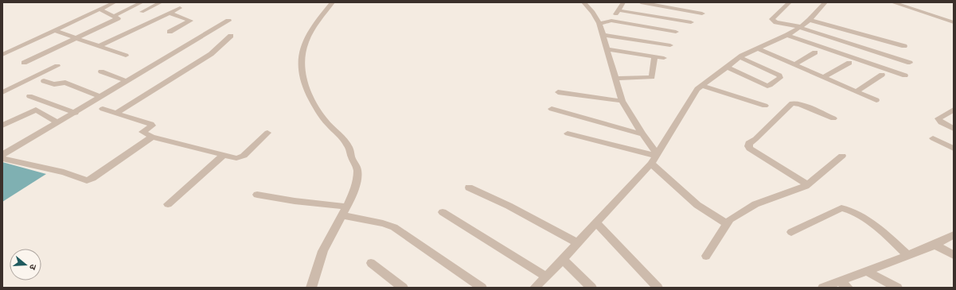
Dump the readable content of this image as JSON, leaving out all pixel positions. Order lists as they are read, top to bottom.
{
  "north": "right"
}
